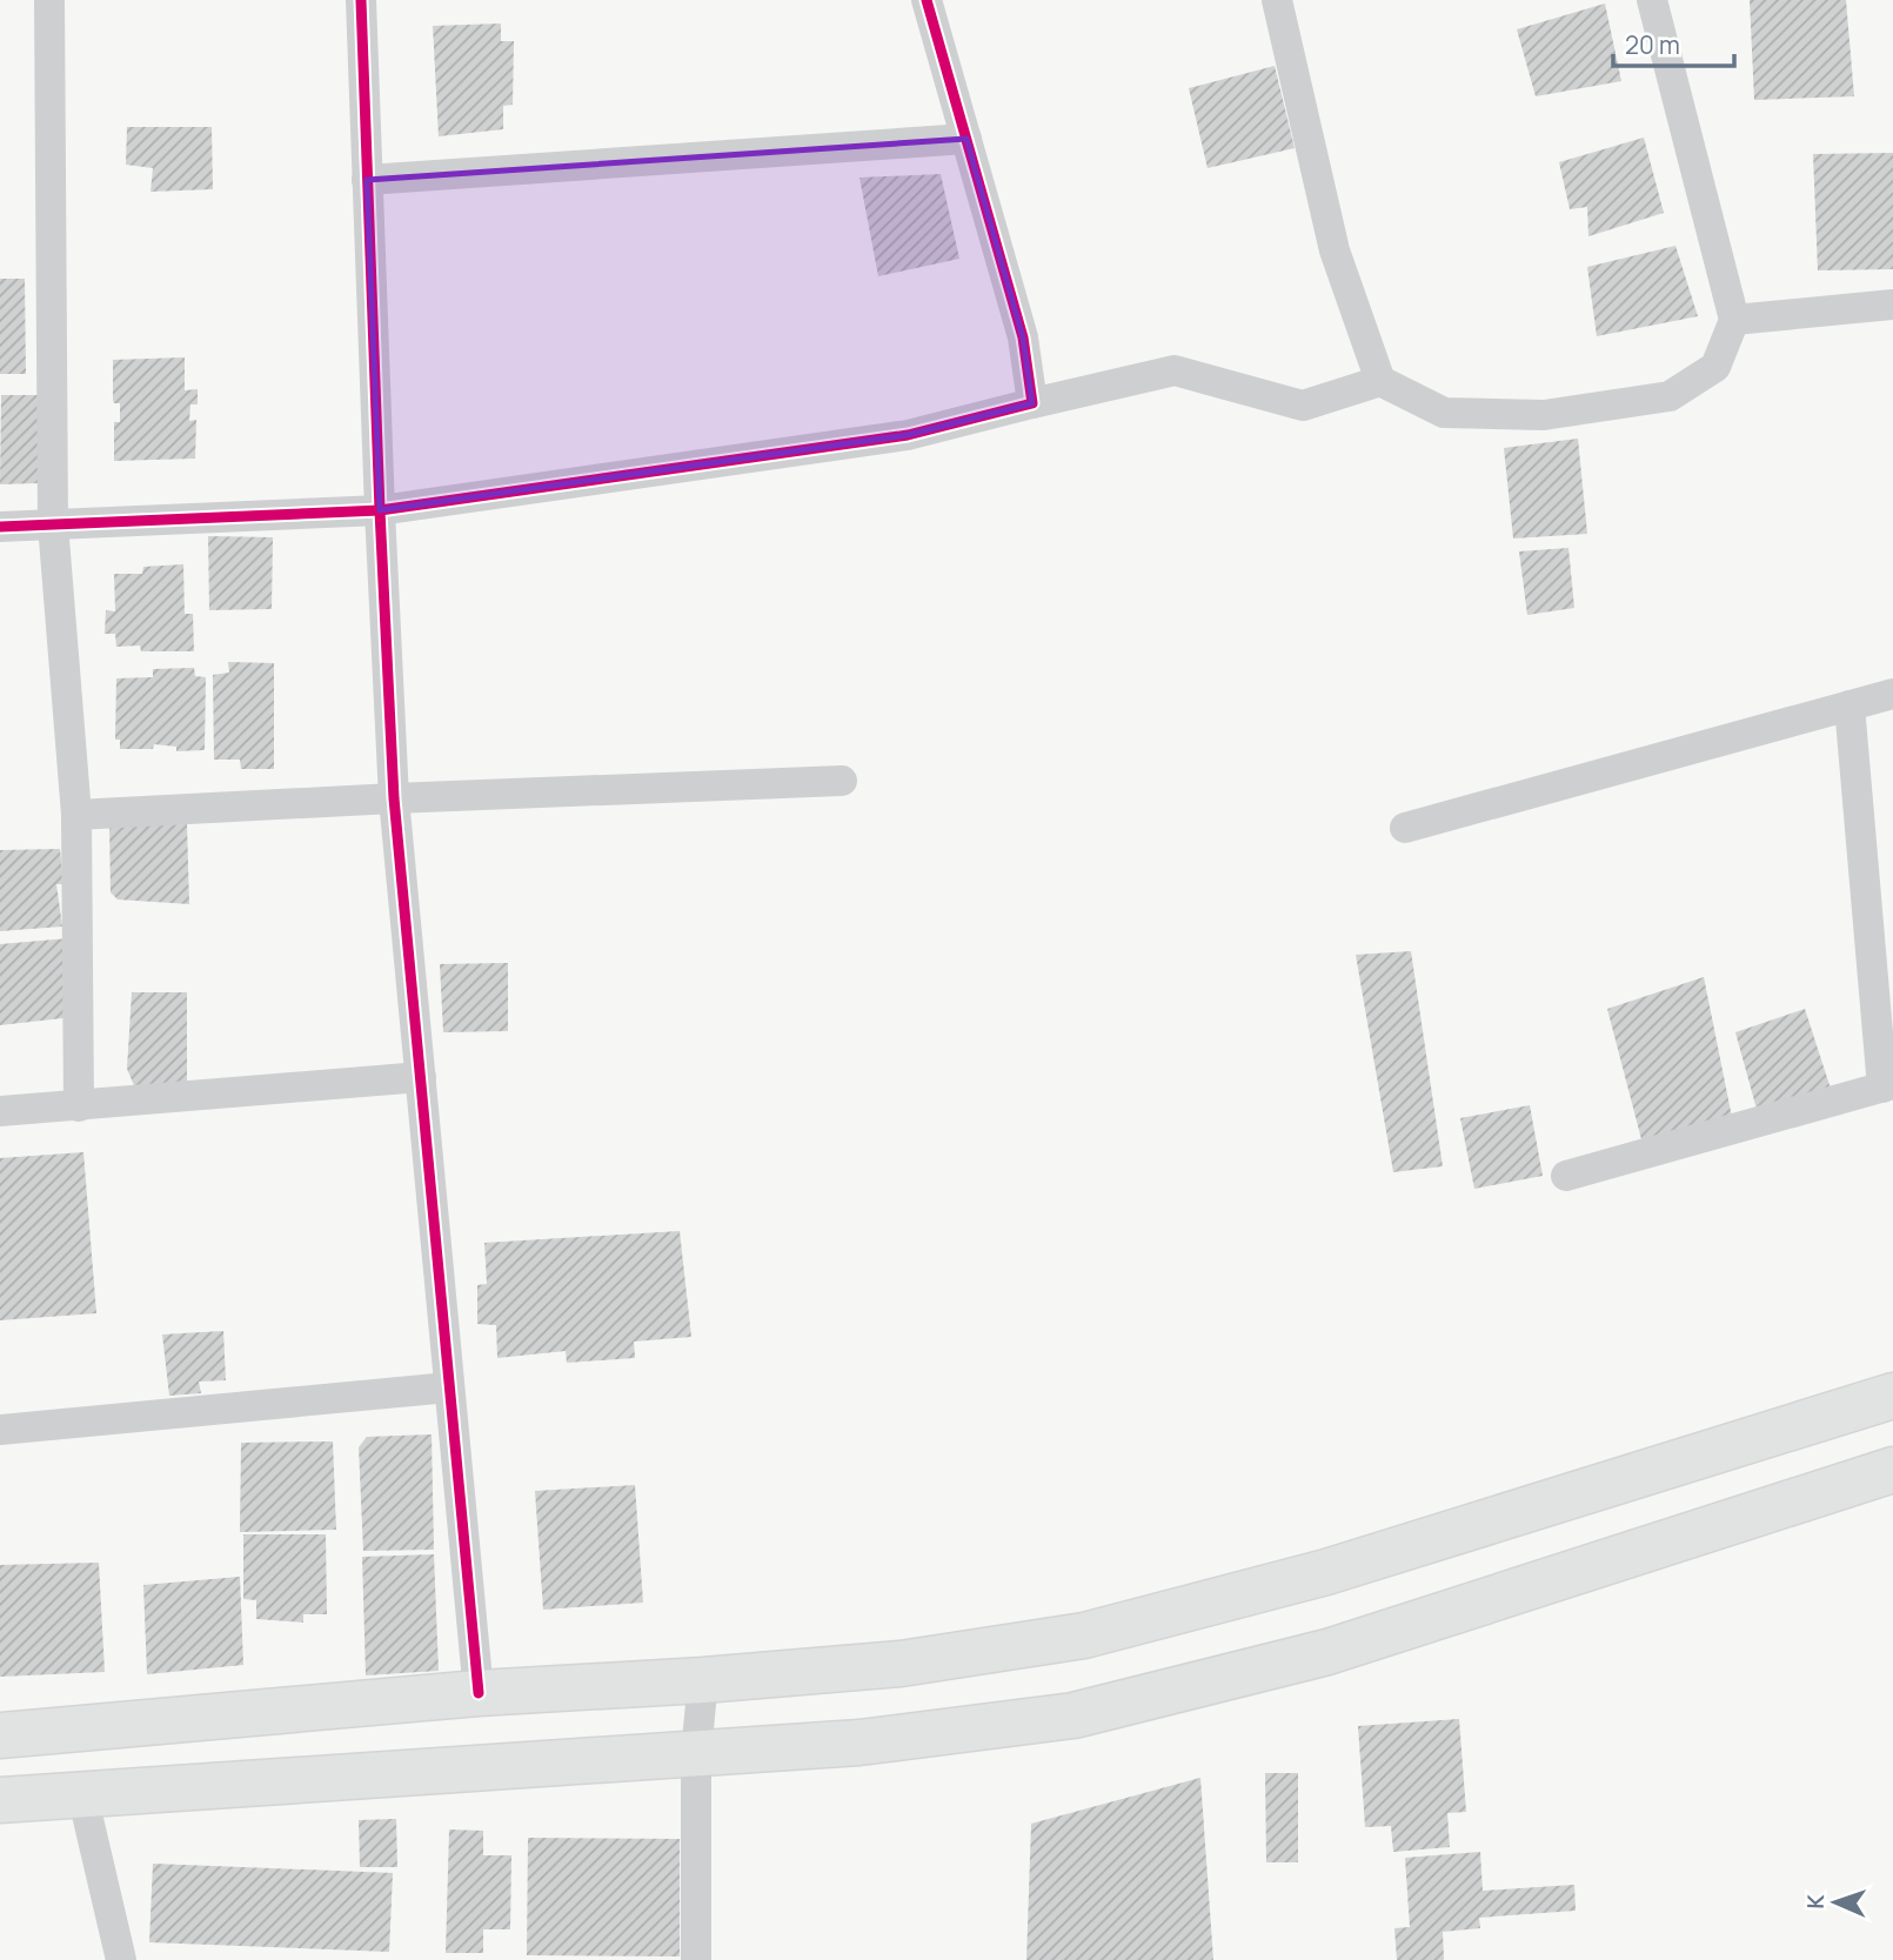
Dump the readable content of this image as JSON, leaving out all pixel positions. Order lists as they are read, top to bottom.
{
  "scale_bar": "20 m",
  "north": "left"
}
